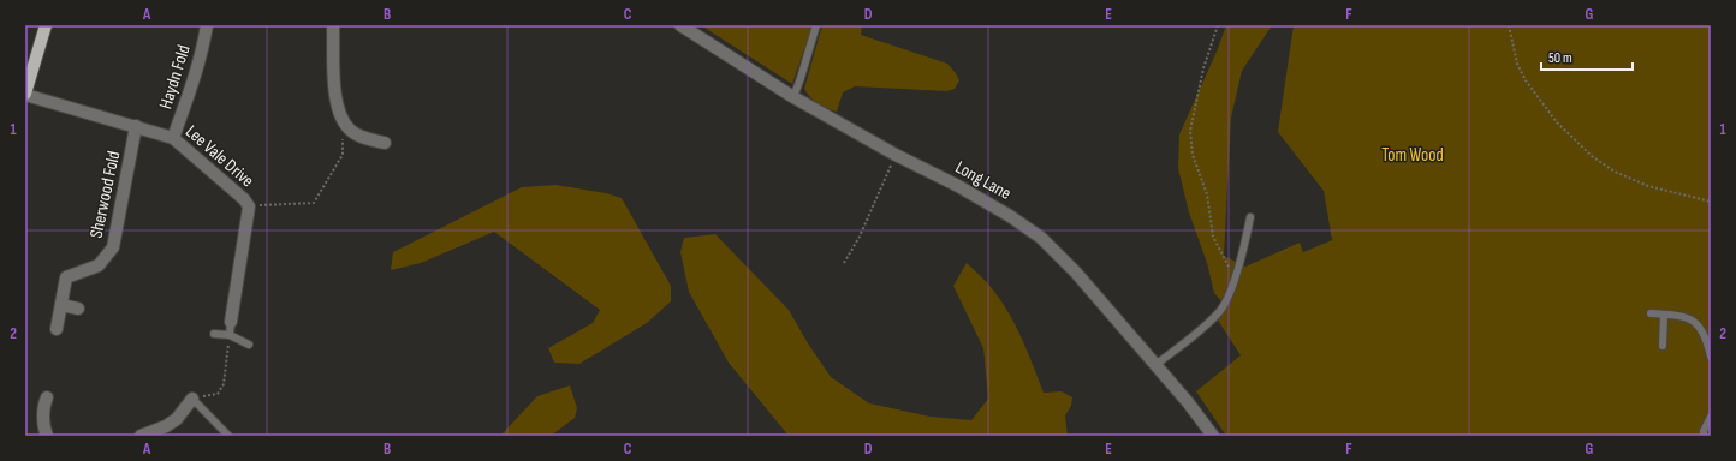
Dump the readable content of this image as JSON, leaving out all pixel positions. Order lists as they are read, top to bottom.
{
  "streets": {
    "street": [
      "Haydn Fold",
      "Lee Vale Drive",
      "Long Lane",
      "Sherwood Fold"
    ]
  },
  "crossings": [
    ["Haydn Fold", "Lee Vale Drive"],
    ["Lee Vale Drive", "Sherwood Fold"]
  ],
  "parks": ["Tom Wood"],
  "scale_bar": "50 m",
  "grid": {
    "columns": [
      "A",
      "B",
      "C",
      "D",
      "E",
      "F",
      "G"
    ],
    "rows": ["1", "2"]
  }
}
